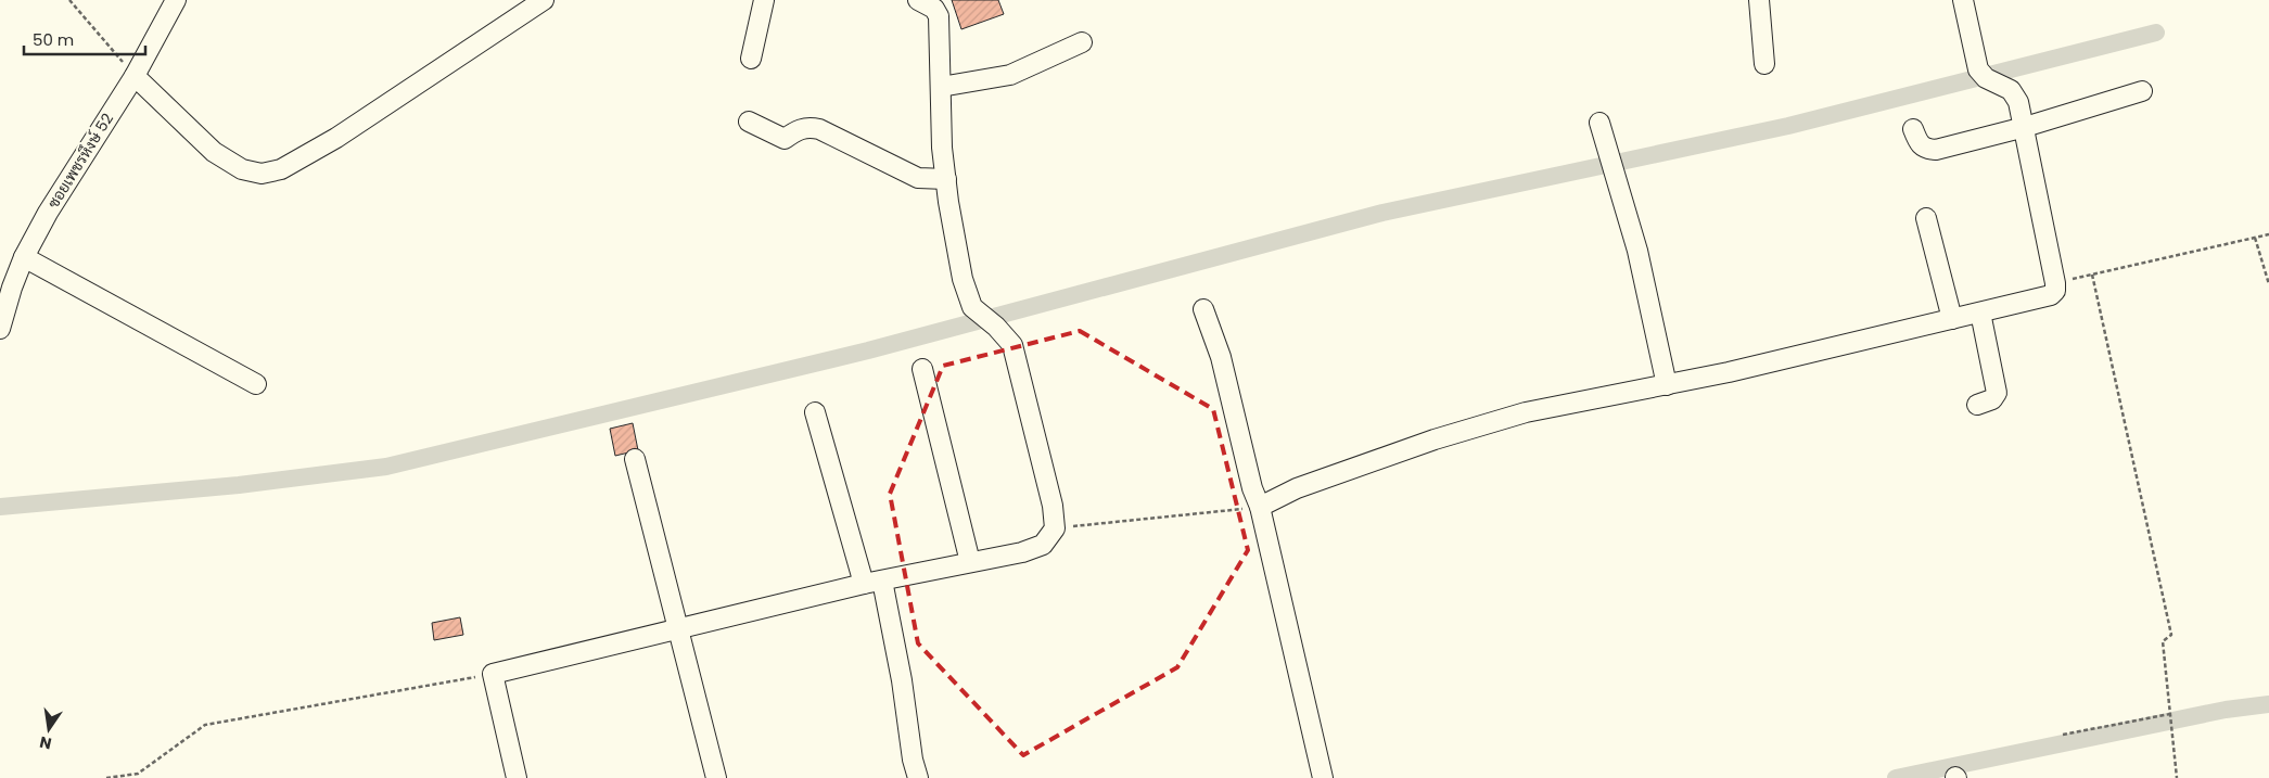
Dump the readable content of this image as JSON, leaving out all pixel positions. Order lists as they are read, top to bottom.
{
  "streets": {
    "street": ["ซอยเพชรหึงษ์ 52"]
  },
  "scale_bar": "50 m",
  "north": "bottom"
}
